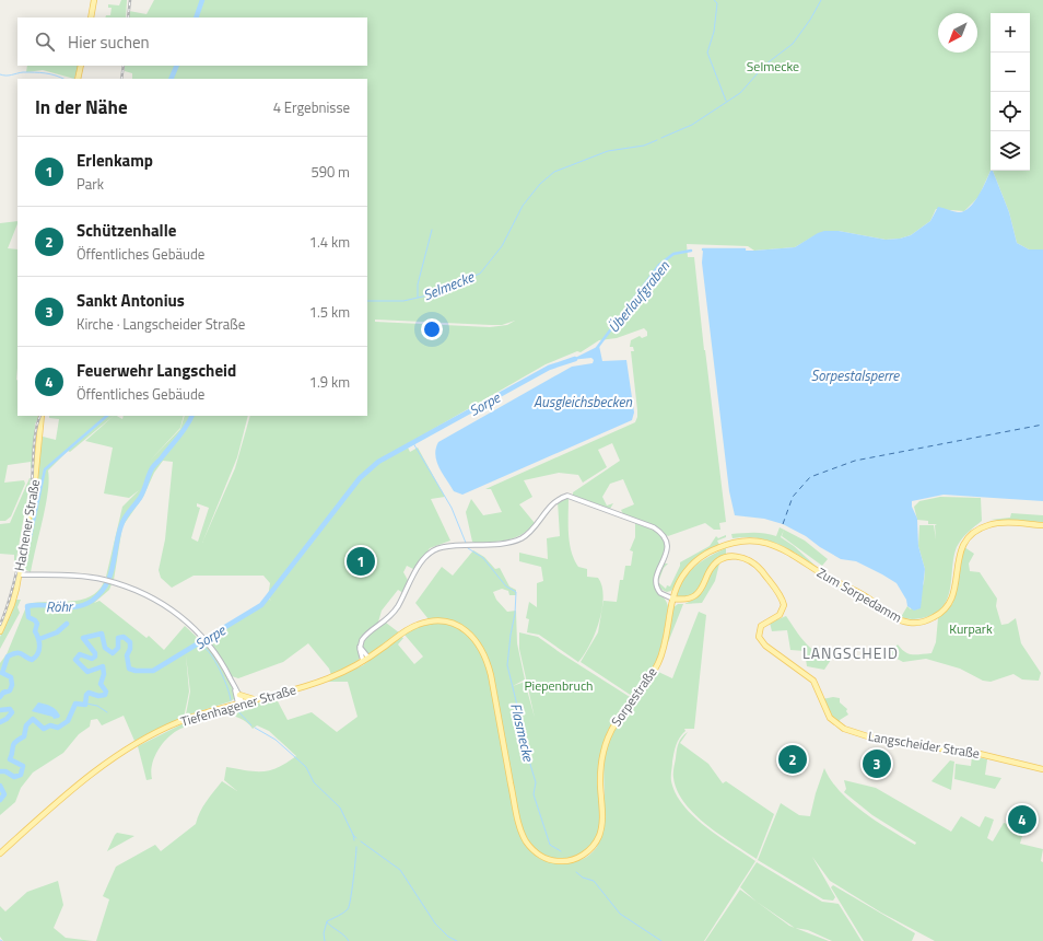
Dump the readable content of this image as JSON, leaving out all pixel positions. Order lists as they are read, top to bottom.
{
  "streets": {
    "main road": [
      "Hachener Straße",
      "Zum Sorpedamm",
      "Sorpestraße",
      "Tiefenhagener Straße",
      "Langscheider Straße"
    ]
  },
  "crossings": [
    ["Zum Sorpedamm", "Sorpestraße"],
    ["Zum Sorpedamm", "Langscheider Straße"],
    ["Sorpestraße", "Tiefenhagener Straße"],
    ["Sorpestraße", "Langscheider Straße"]
  ],
  "districts": ["LANGSCHEID"],
  "water": [
    "Selmecke",
    "Überlaufgraben",
    "Sorpestalsperre",
    "Ausgleichsbecken",
    "Sorpe",
    "Röhr",
    "Flasmecke"
  ],
  "parks": ["Selmecke", "Kurpark", "Piepenbruch"],
  "north": "bottom left",
  "page": {
    "map_buttons": ["+", "−"],
    "search": "Hier suchen",
    "heading": ["In der Nähe", "4 Ergebnisse"],
    "list": [
      {
        "mark": "1",
        "name": "Erlenkamp",
        "note": "Park",
        "value": "590 m"
      },
      {
        "mark": "2",
        "name": "Schützenhalle",
        "note": "Öffentliches Gebäude",
        "value": "1.4 km"
      },
      {
        "mark": "3",
        "name": "Sankt Antonius",
        "note": "Kirche · Langscheider Straße",
        "value": "1.5 km"
      },
      {
        "mark": "4",
        "name": "Feuerwehr Langscheid",
        "note": "Öffentliches Gebäude",
        "value": "1.9 km"
      }
    ],
    "pins": [
      "1",
      "2",
      "3",
      "4"
    ]
  }
}
